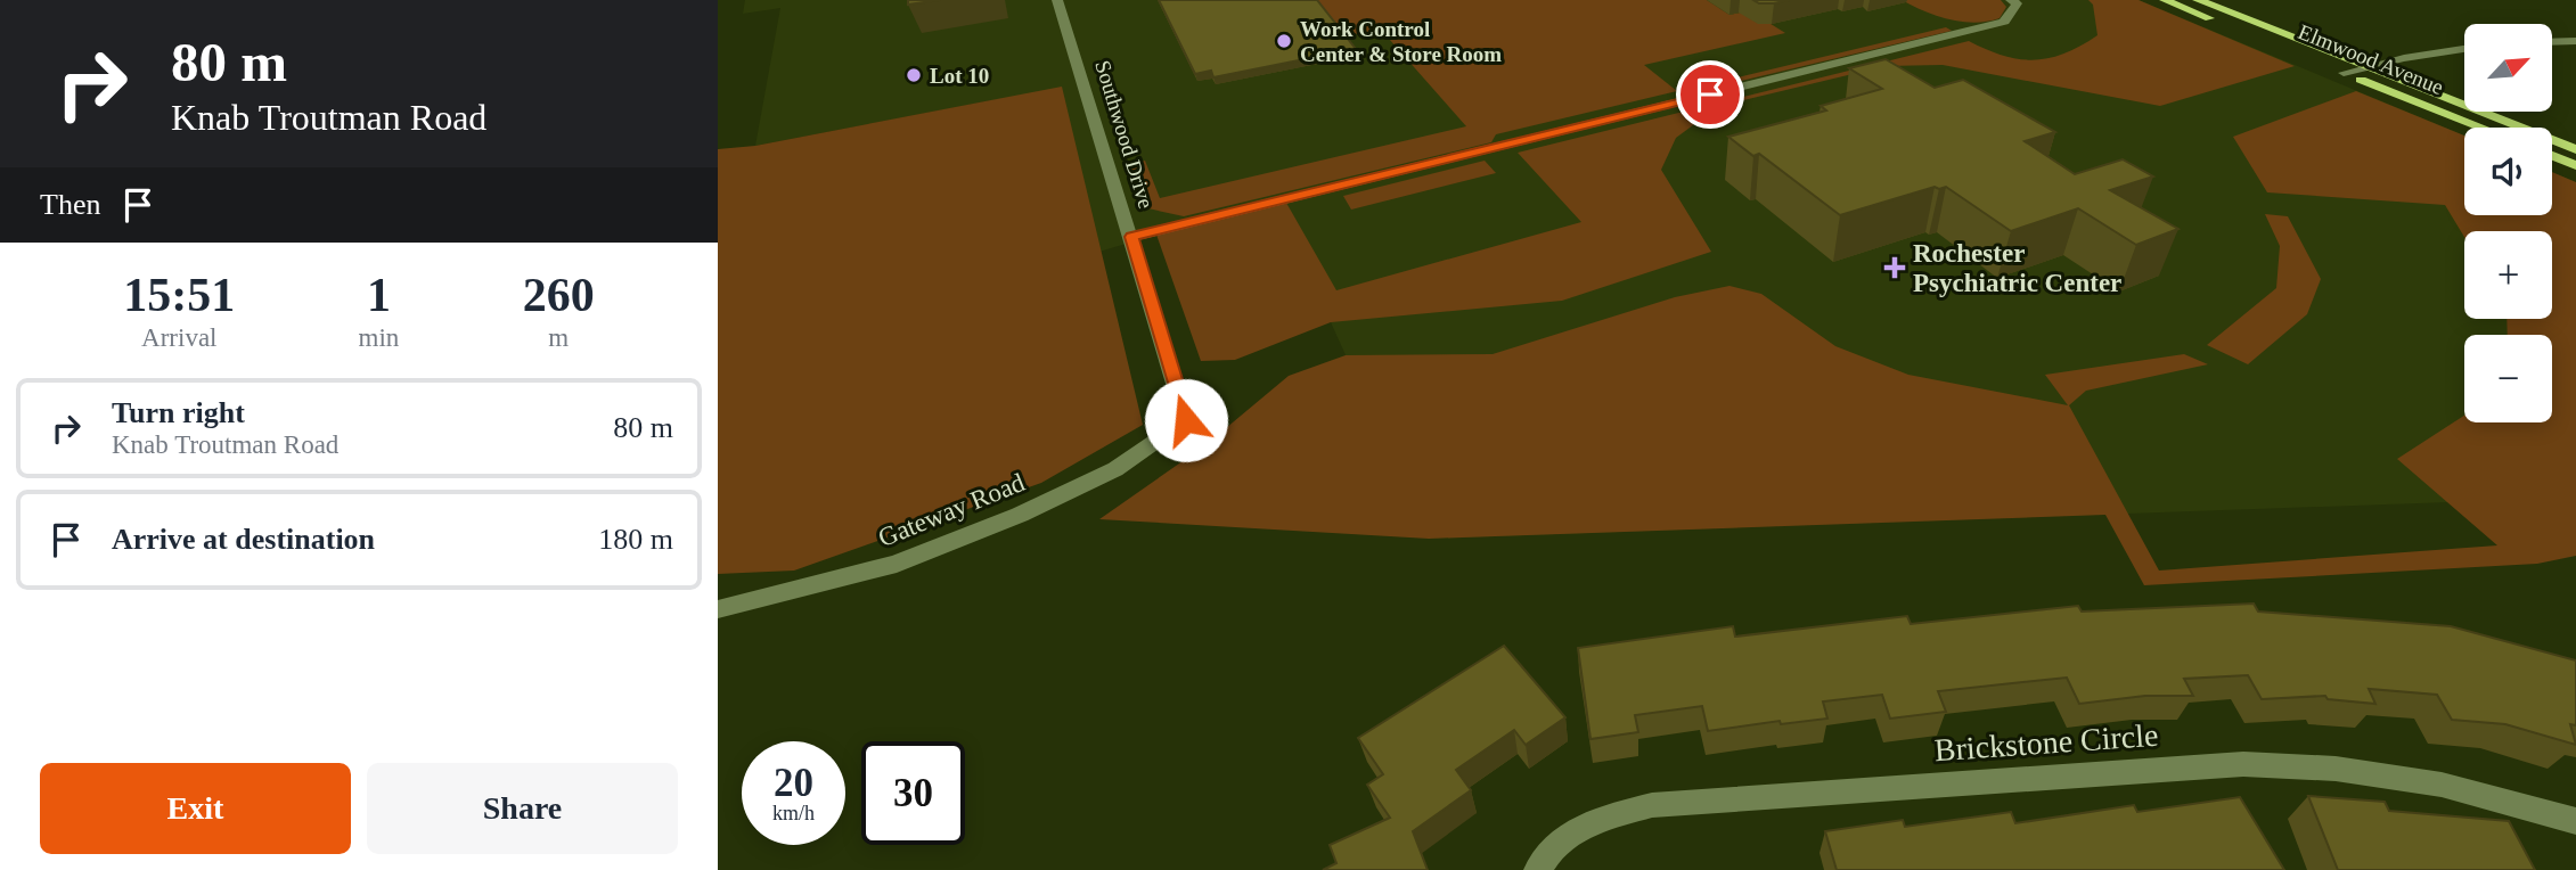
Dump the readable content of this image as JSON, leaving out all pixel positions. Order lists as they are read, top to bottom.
{
  "streets": {
    "main road": ["Elmwood Avenue"],
    "street": ["Southwood Drive", "Gateway Road", "Brickstone Circle"]
  },
  "crossings": [
    ["Southwood Drive", "Gateway Road"]
  ],
  "places": {
    "other": ["Work Control Center & Store Room", "Lot 10"],
    "health": ["Rochester Psychiatric Center"]
  },
  "north": "top right",
  "page": {
    "turn": ["80 m", "Knab Troutman Road"],
    "map_buttons": ["+", "−"],
    "then": "Then",
    "eta": [
      "15:51",
      "Arrival",
      "1",
      "min",
      "260",
      "m"
    ],
    "list": [
      {
        "name": "Turn right",
        "note": "Knab Troutman Road",
        "value": "80 m"
      },
      {
        "name": "Arrive at destination",
        "value": "180 m"
      }
    ],
    "speed": "20 km/h",
    "limit": "30",
    "buttons": ["Exit", "Share"]
  }
}
